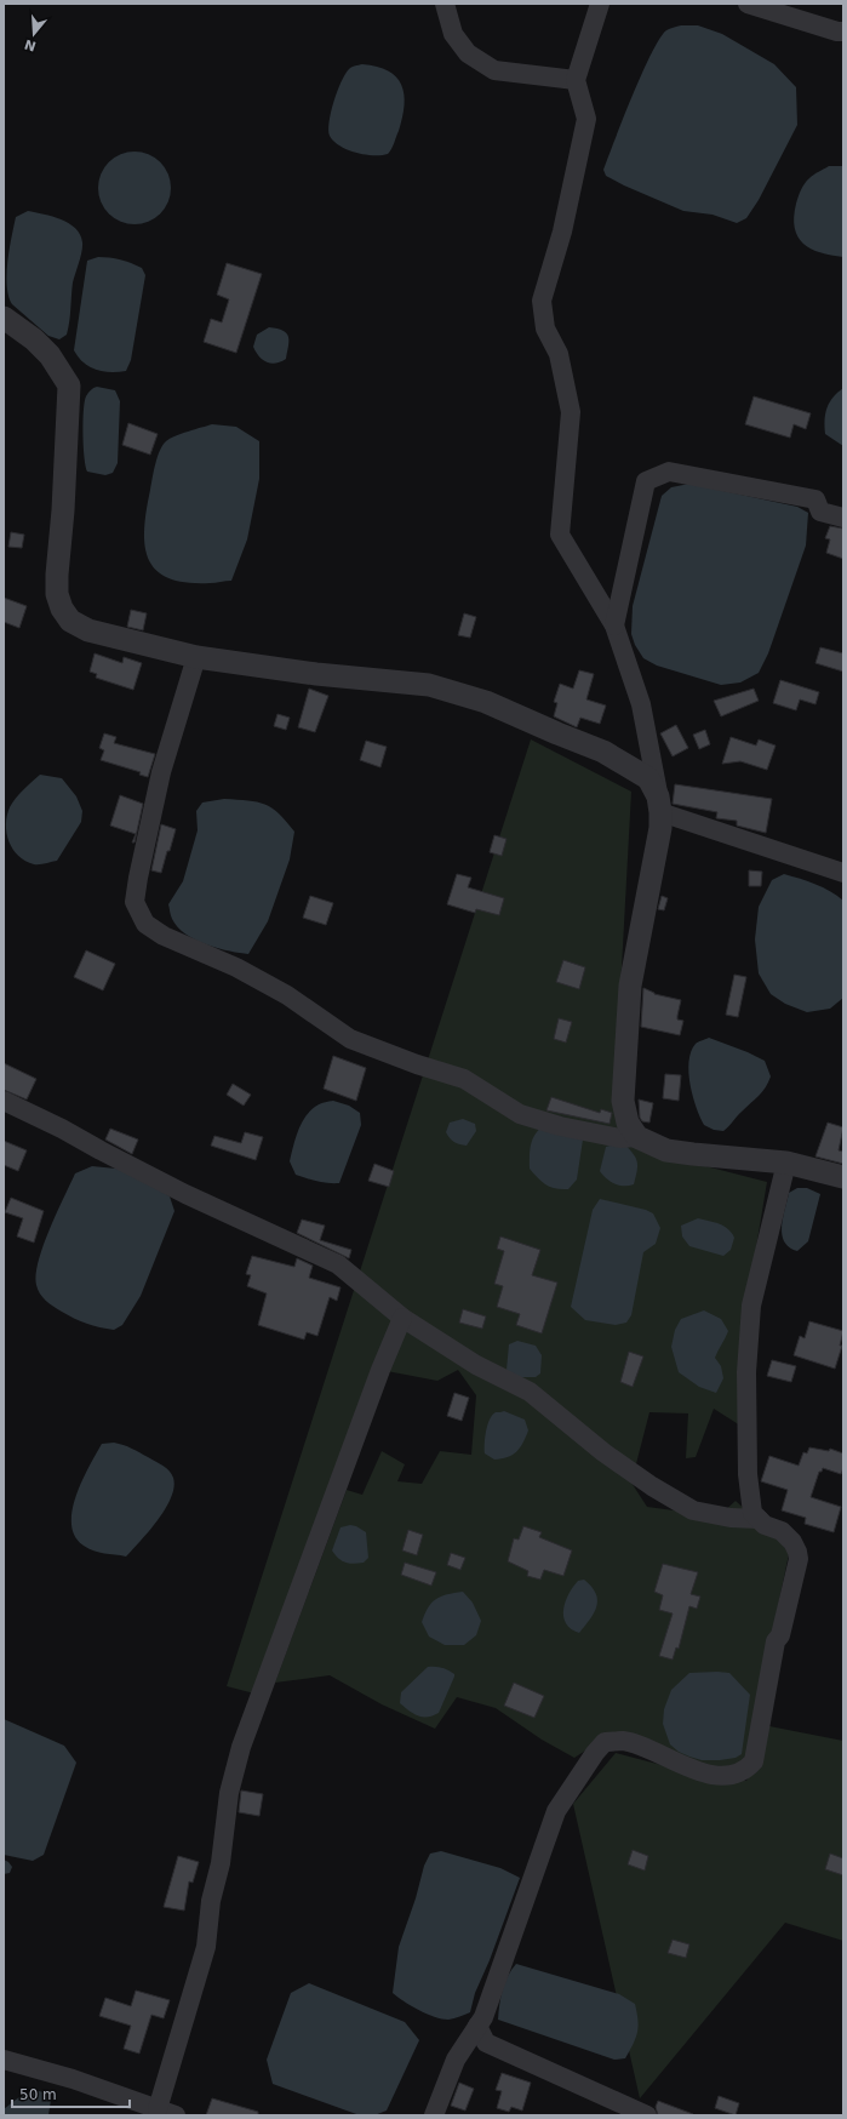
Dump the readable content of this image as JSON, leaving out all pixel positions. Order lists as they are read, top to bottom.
{
  "scale_bar": "50 m",
  "north": "bottom"
}
